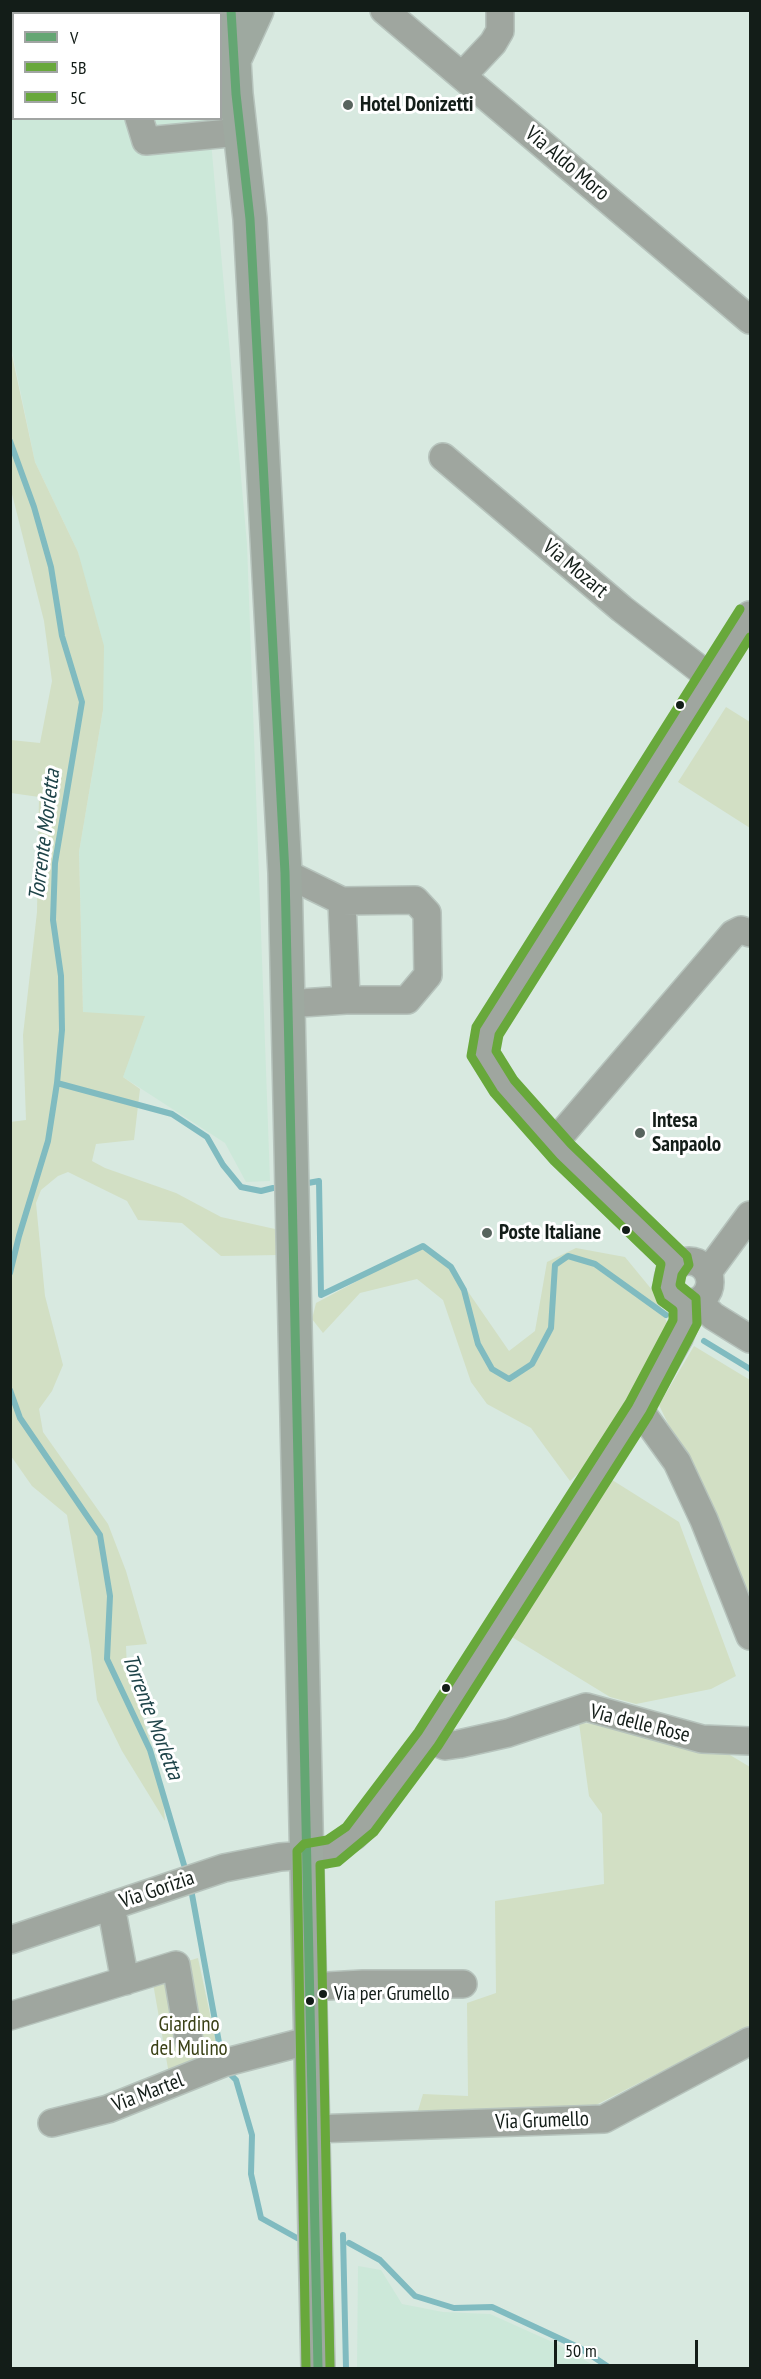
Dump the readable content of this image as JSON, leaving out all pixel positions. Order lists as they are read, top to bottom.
{
  "streets": {
    "street": [
      "Via Aldo Moro",
      "Via Mozart",
      "Via delle Rose",
      "Via Gorizia",
      "Via Martel",
      "Via Grumello"
    ]
  },
  "crossings": [
    ["Via delle Rose", "Via Gorizia"]
  ],
  "water": ["Torrente Morletta"],
  "parks": ["Giardino del Mulino"],
  "places": [
    "Hotel Donizetti",
    "Intesa Sanpaolo",
    "Poste Italiane",
    "Via per Grumello"
  ],
  "lines": ["transit line V", "transit line 5C", "transit line 5B"],
  "legend": ["V", "5B", "5C"],
  "scale_bar": "50 m"
}
